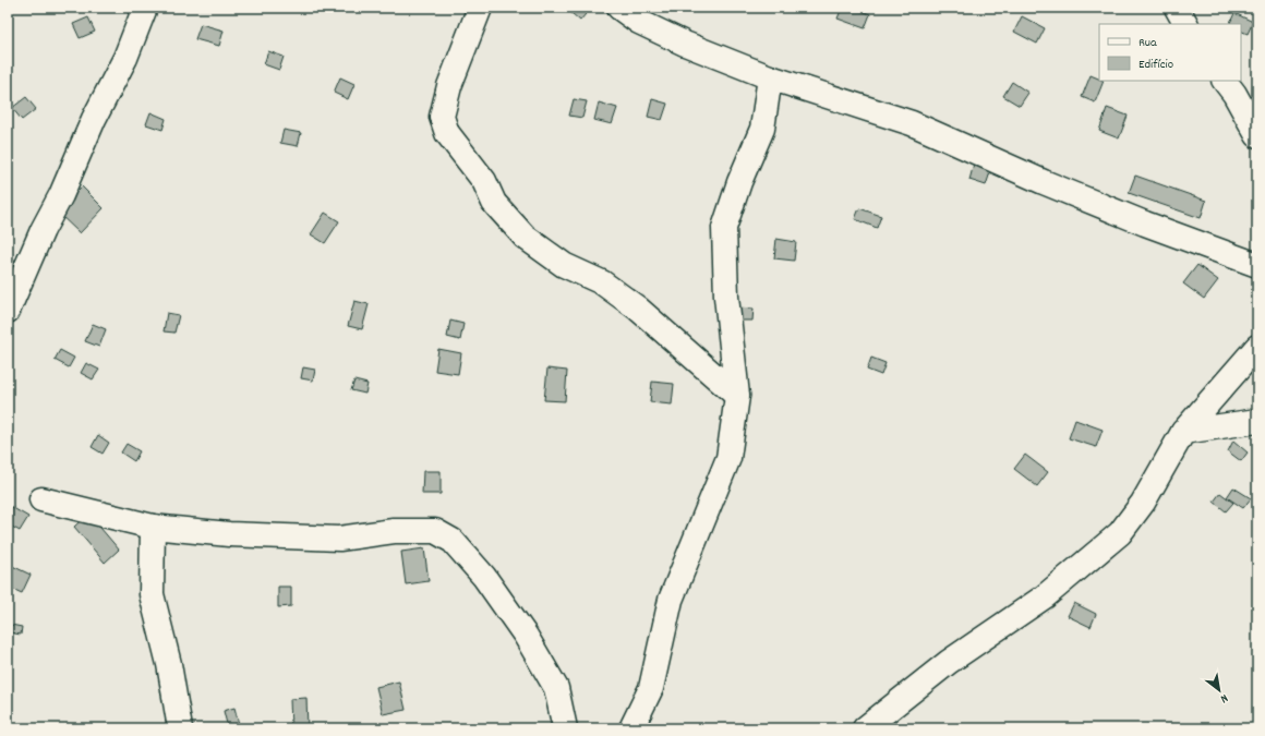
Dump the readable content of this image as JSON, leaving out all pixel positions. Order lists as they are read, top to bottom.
{
  "legend": ["Rua", "Edifício"],
  "north": "bottom right"
}
